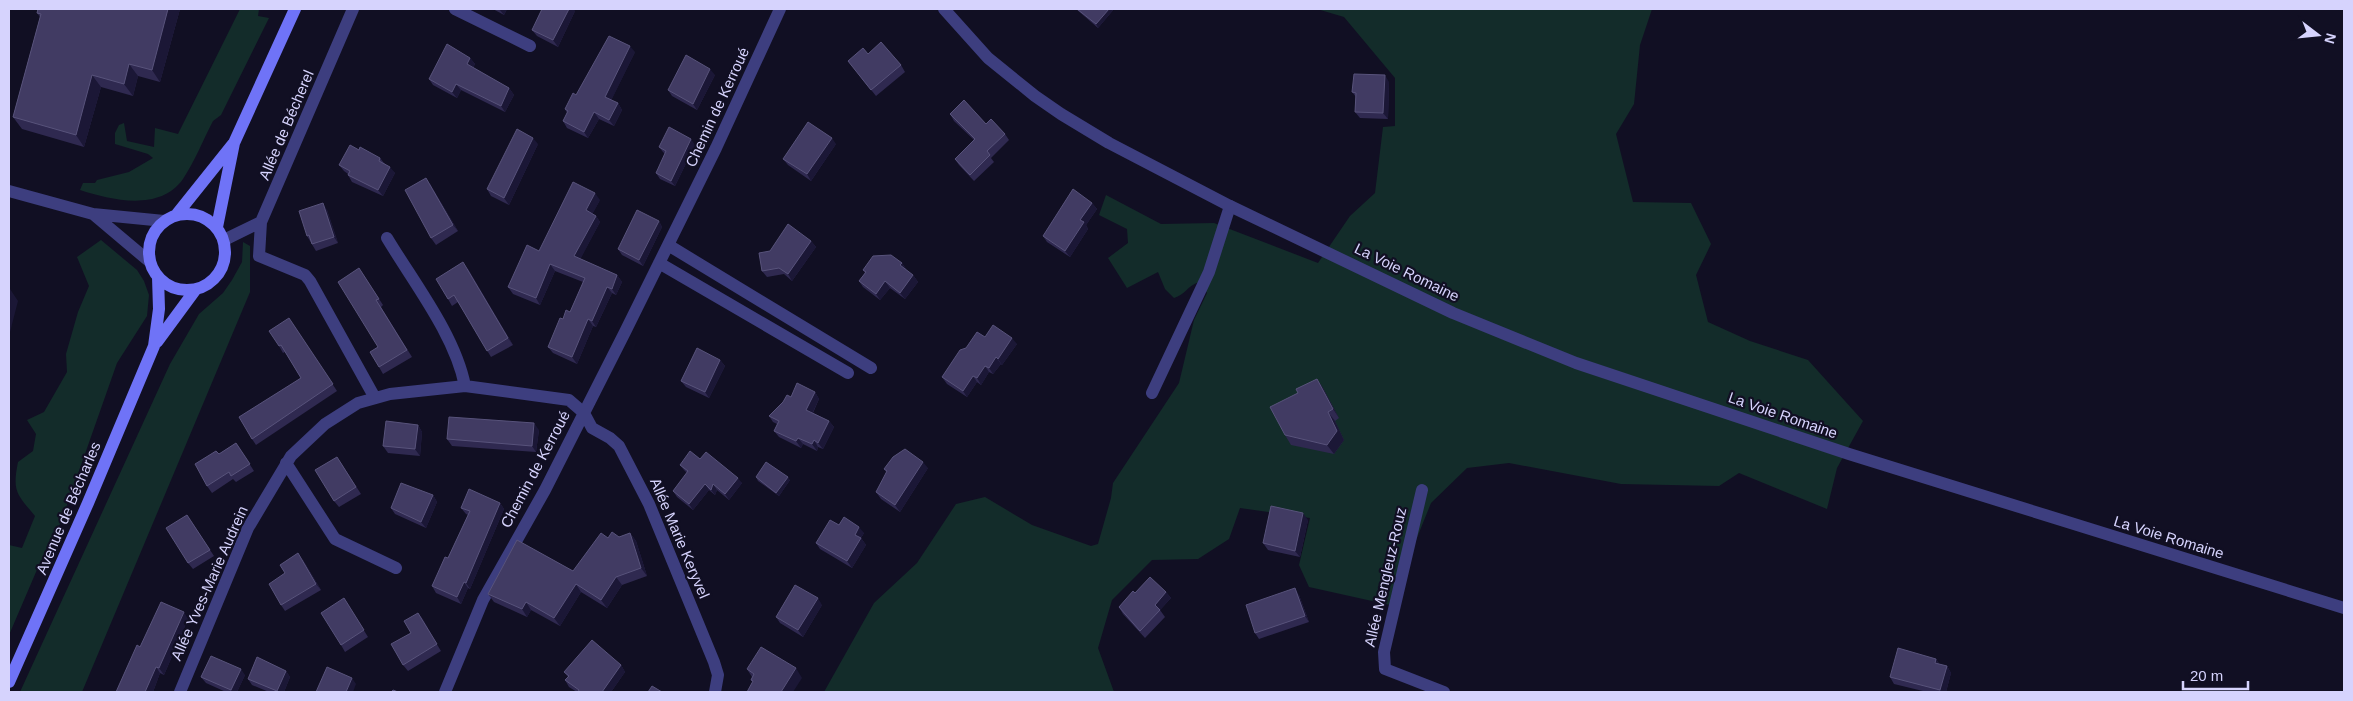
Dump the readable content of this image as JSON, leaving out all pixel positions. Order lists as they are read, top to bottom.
{
  "streets": {
    "main road": ["Avenue de Bécharles"],
    "street": [
      "Chemin de Kerroué",
      "Allée de Bécherel",
      "La Voie Romaine",
      "Allée Marie Keryvel",
      "Allée Mengleuz-Rouz",
      "Allée Yves-Marie Audrein"
    ]
  },
  "crossings": [
    ["Chemin de Kerroué", "Allée Marie Keryvel"],
    ["Chemin de Kerroué", "Allée Yves-Marie Audrein"],
    ["Allée de Bécherel", "Allée Yves-Marie Audrein"],
    ["Allée Marie Keryvel", "Allée Yves-Marie Audrein"]
  ],
  "scale_bar": "20 m",
  "north": "right"
}
